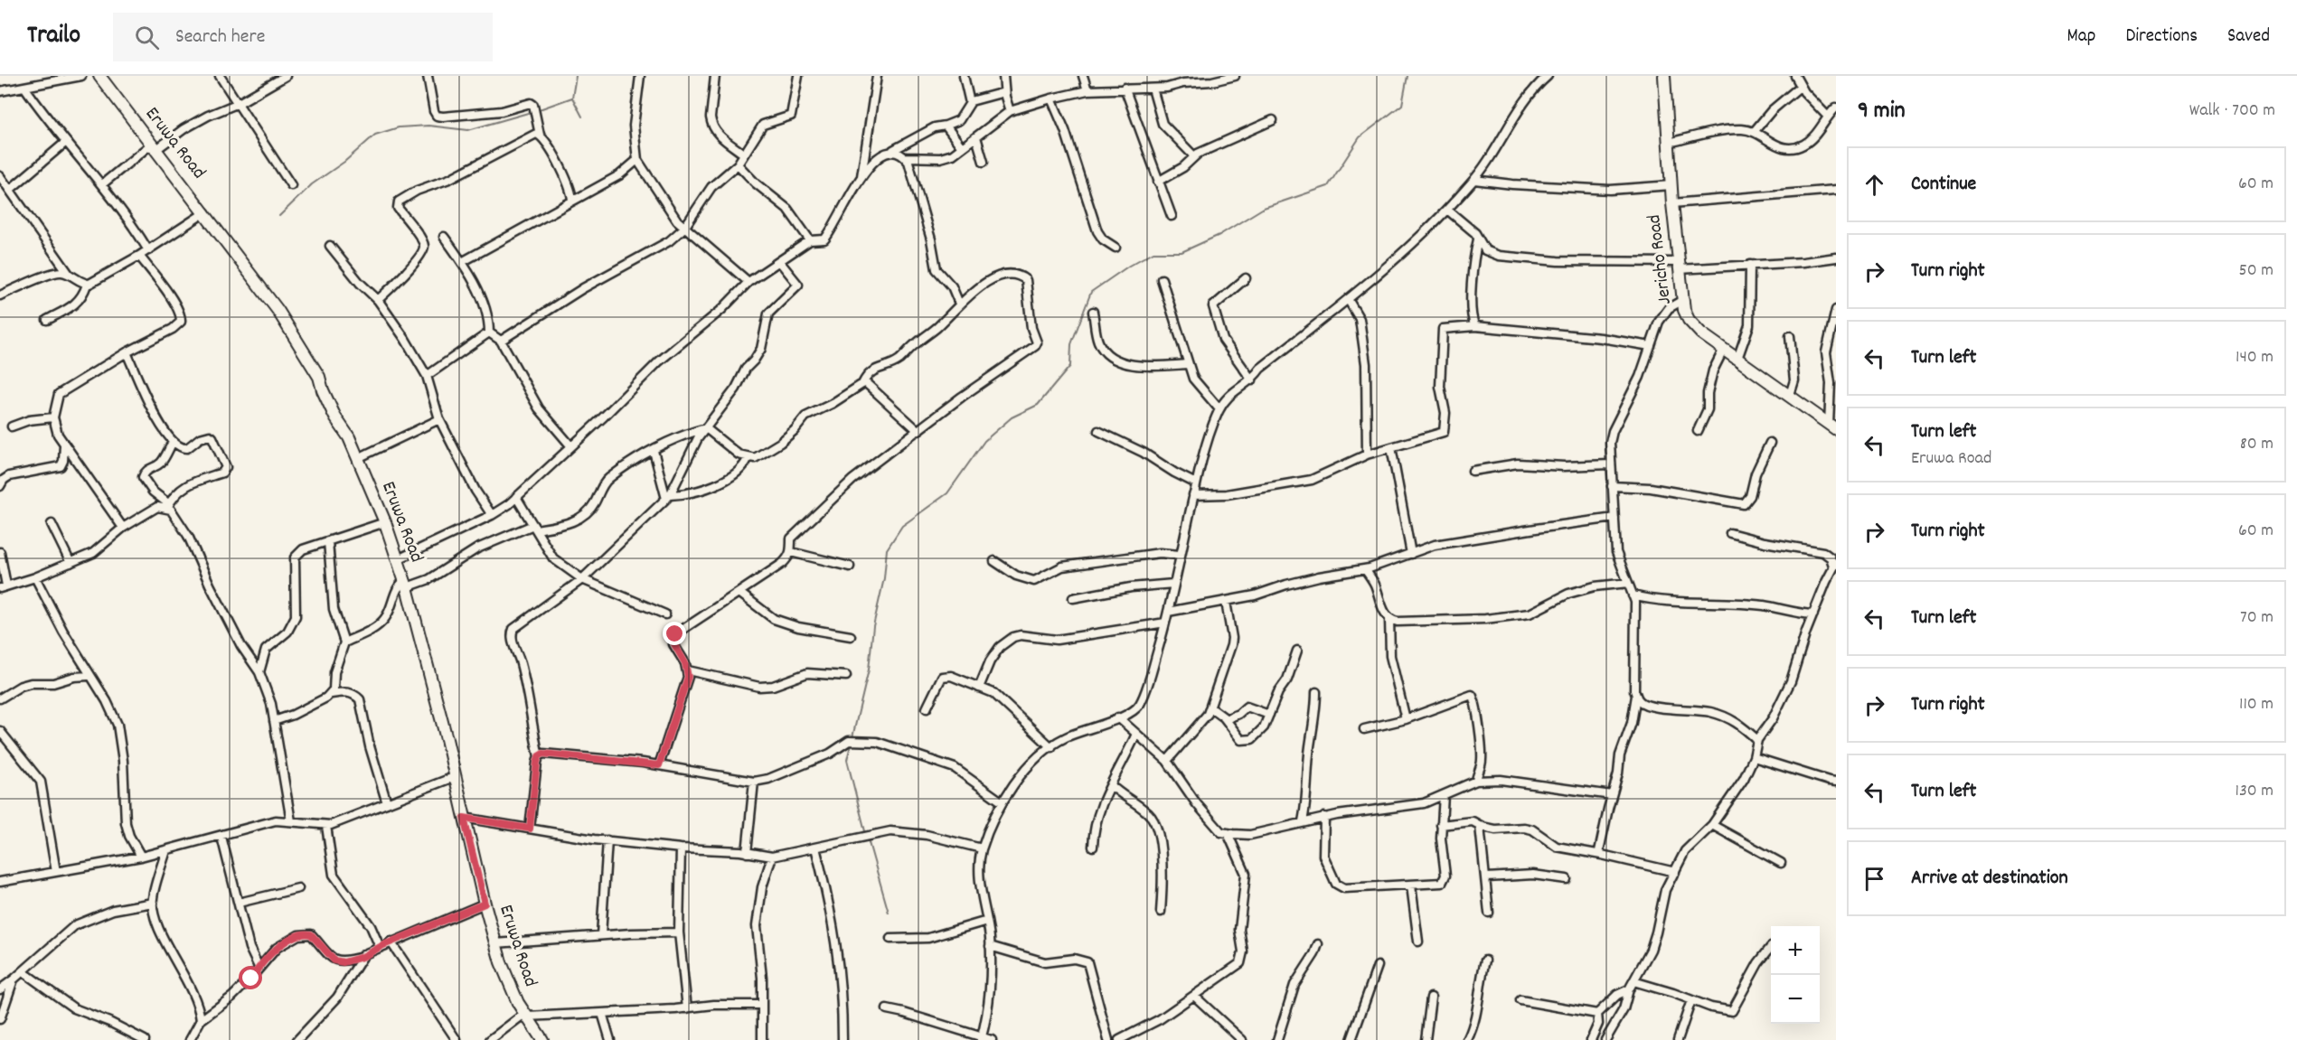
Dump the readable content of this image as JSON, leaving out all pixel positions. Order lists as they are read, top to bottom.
{
  "streets": {
    "main road": ["Eruwa Road", "Jericho Road"]
  },
  "page": {
    "header": "Trailo",
    "search": "Search here",
    "nav": ["Map", "Directions", "Saved"],
    "heading": ["9 min", "Walk · 700 m"],
    "list": [
      ["Continue", "60 m"],
      ["Turn right", "50 m"],
      ["Turn left", "140 m"],
      ["Turn left", "Eruwa Road", "80 m"],
      ["Turn right", "60 m"],
      ["Turn left", "70 m"],
      ["Turn right", "110 m"],
      ["Turn left", "130 m"],
      "Arrive at destination"
    ],
    "map_buttons": ["+", "−"]
  }
}
